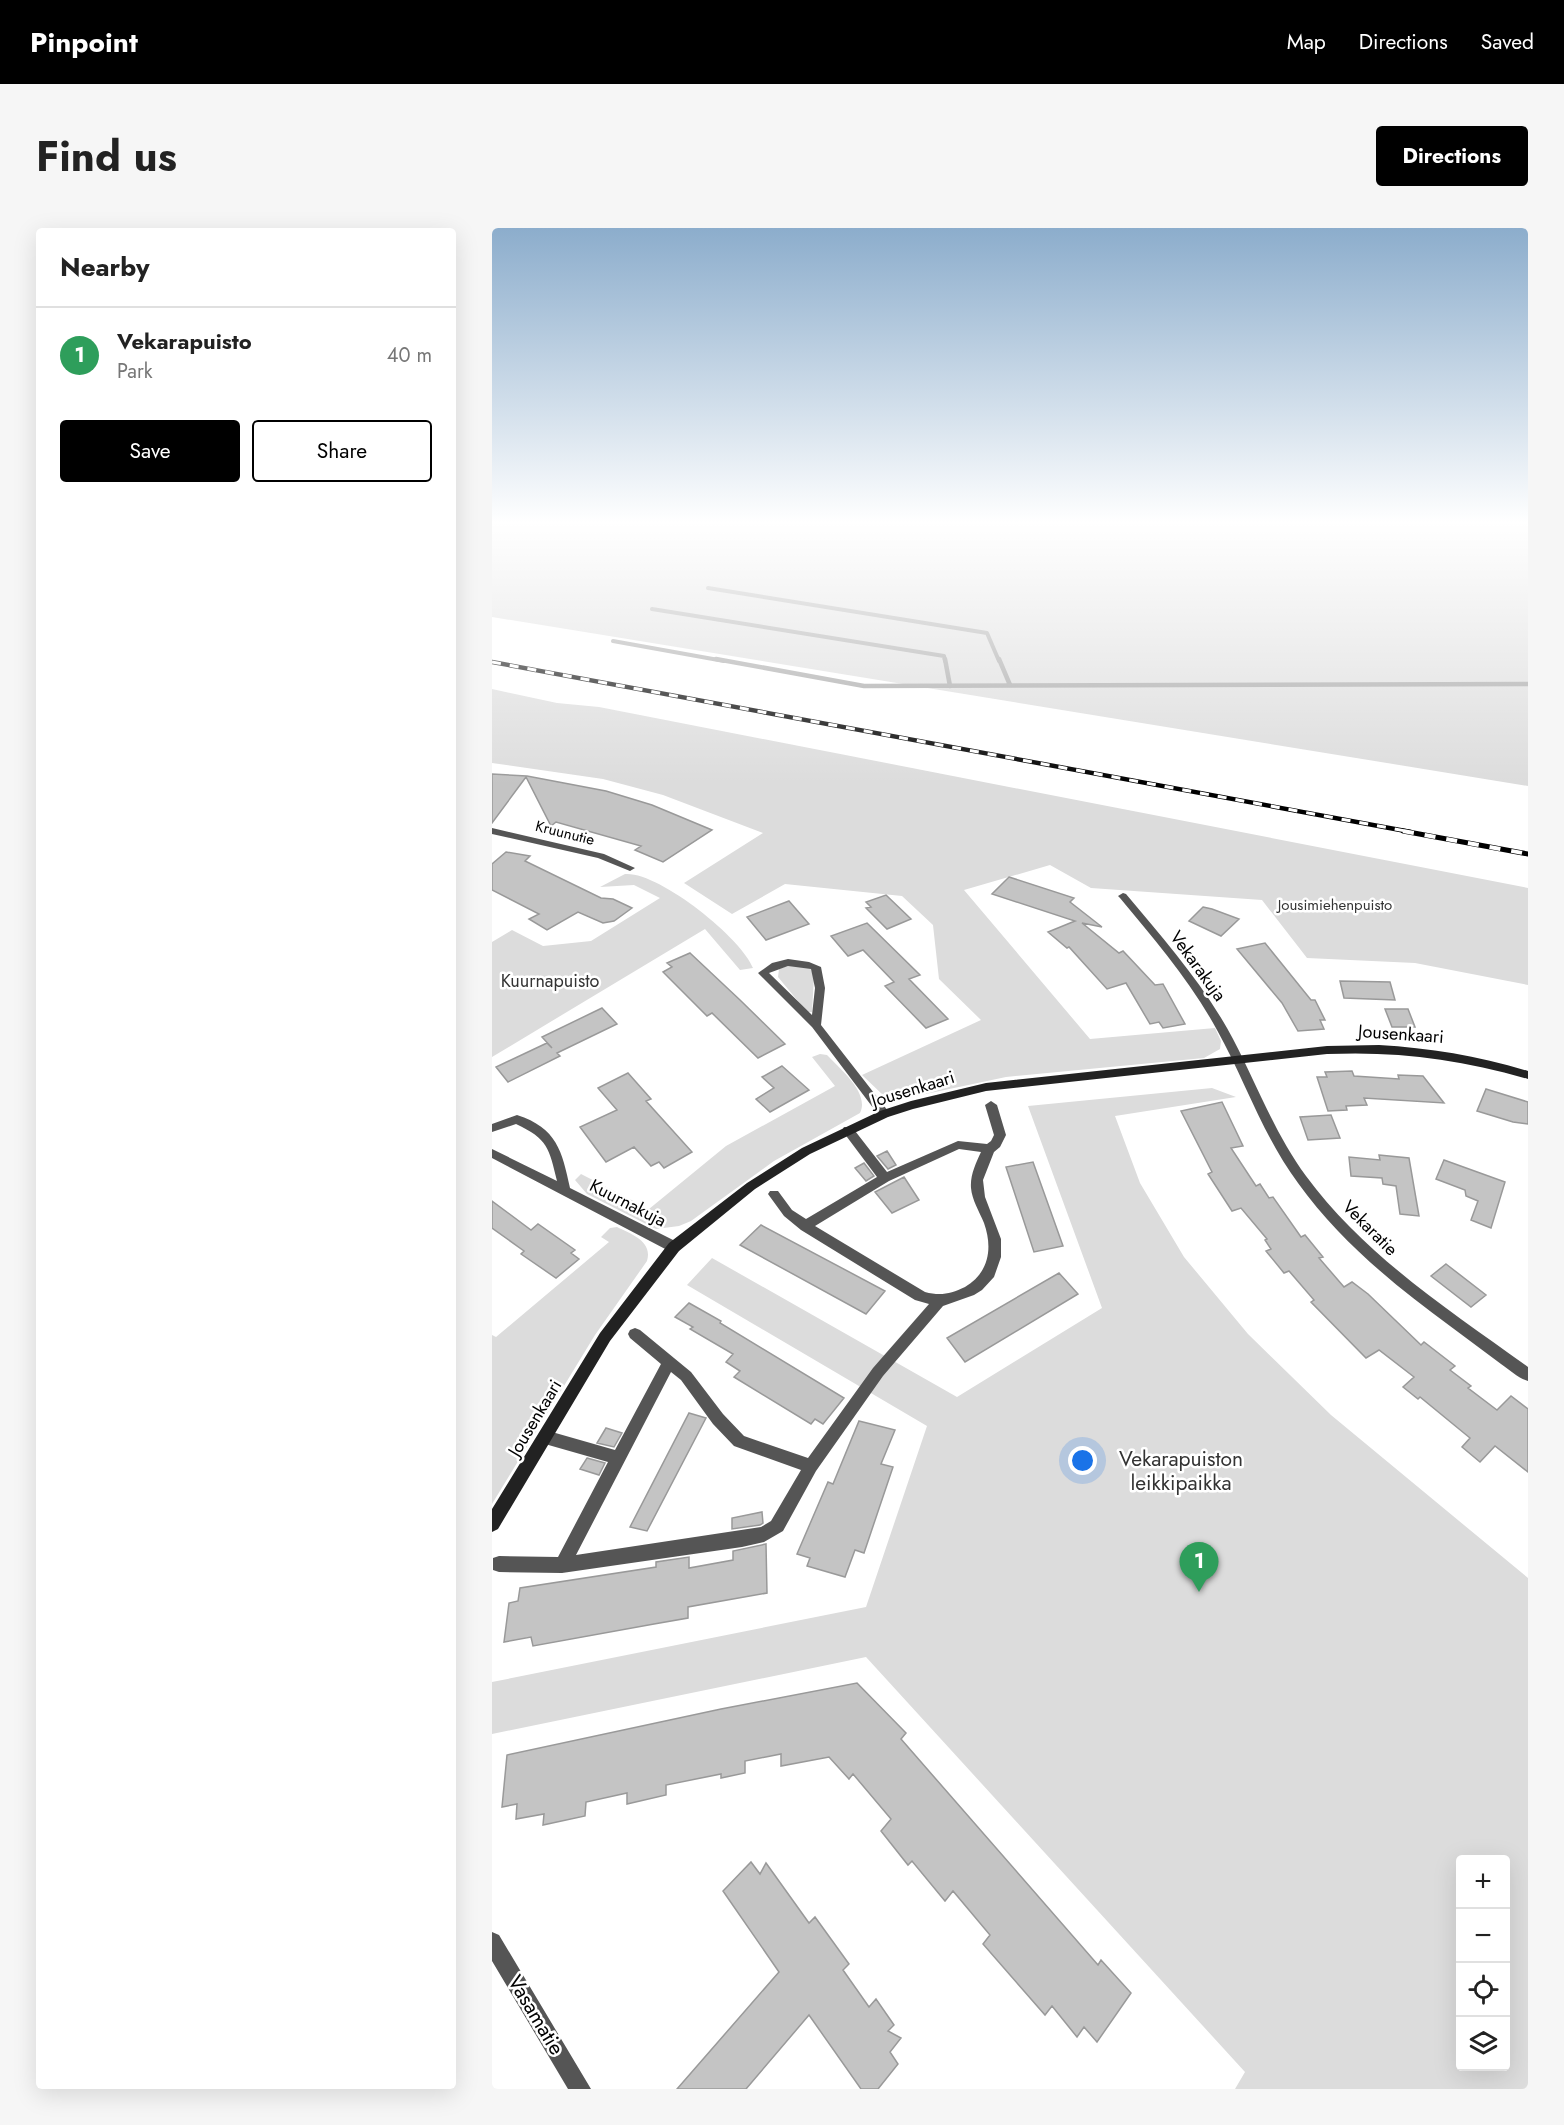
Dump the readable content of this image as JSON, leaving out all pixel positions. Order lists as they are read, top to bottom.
{
  "streets": {
    "street": [
      "Kruunutie",
      "Vekarakuja",
      "Jousenkaari",
      "Kuurnakuja",
      "Vekaratie",
      "Vasamatie"
    ]
  },
  "crossings": [
    ["Vekarakuja", "Jousenkaari"],
    ["Vekarakuja", "Vekaratie"],
    ["Jousenkaari", "Kuurnakuja"],
    ["Jousenkaari", "Vekaratie"]
  ],
  "parks": ["Jousimiehenpuisto", "Kuurnapuisto", "Vekarapuiston leikkipaikka"],
  "page": {
    "header": "Pinpoint",
    "nav": ["Map", "Directions", "Saved"],
    "title": "Find us",
    "buttons": [
      "Directions",
      ["Save", "Share"]
    ],
    "heading": "Nearby",
    "list": [
      {
        "mark": "1",
        "name": "Vekarapuisto",
        "note": "Park",
        "value": "40 m"
      }
    ],
    "pins": "1",
    "map_buttons": ["+", "−"]
  }
}
